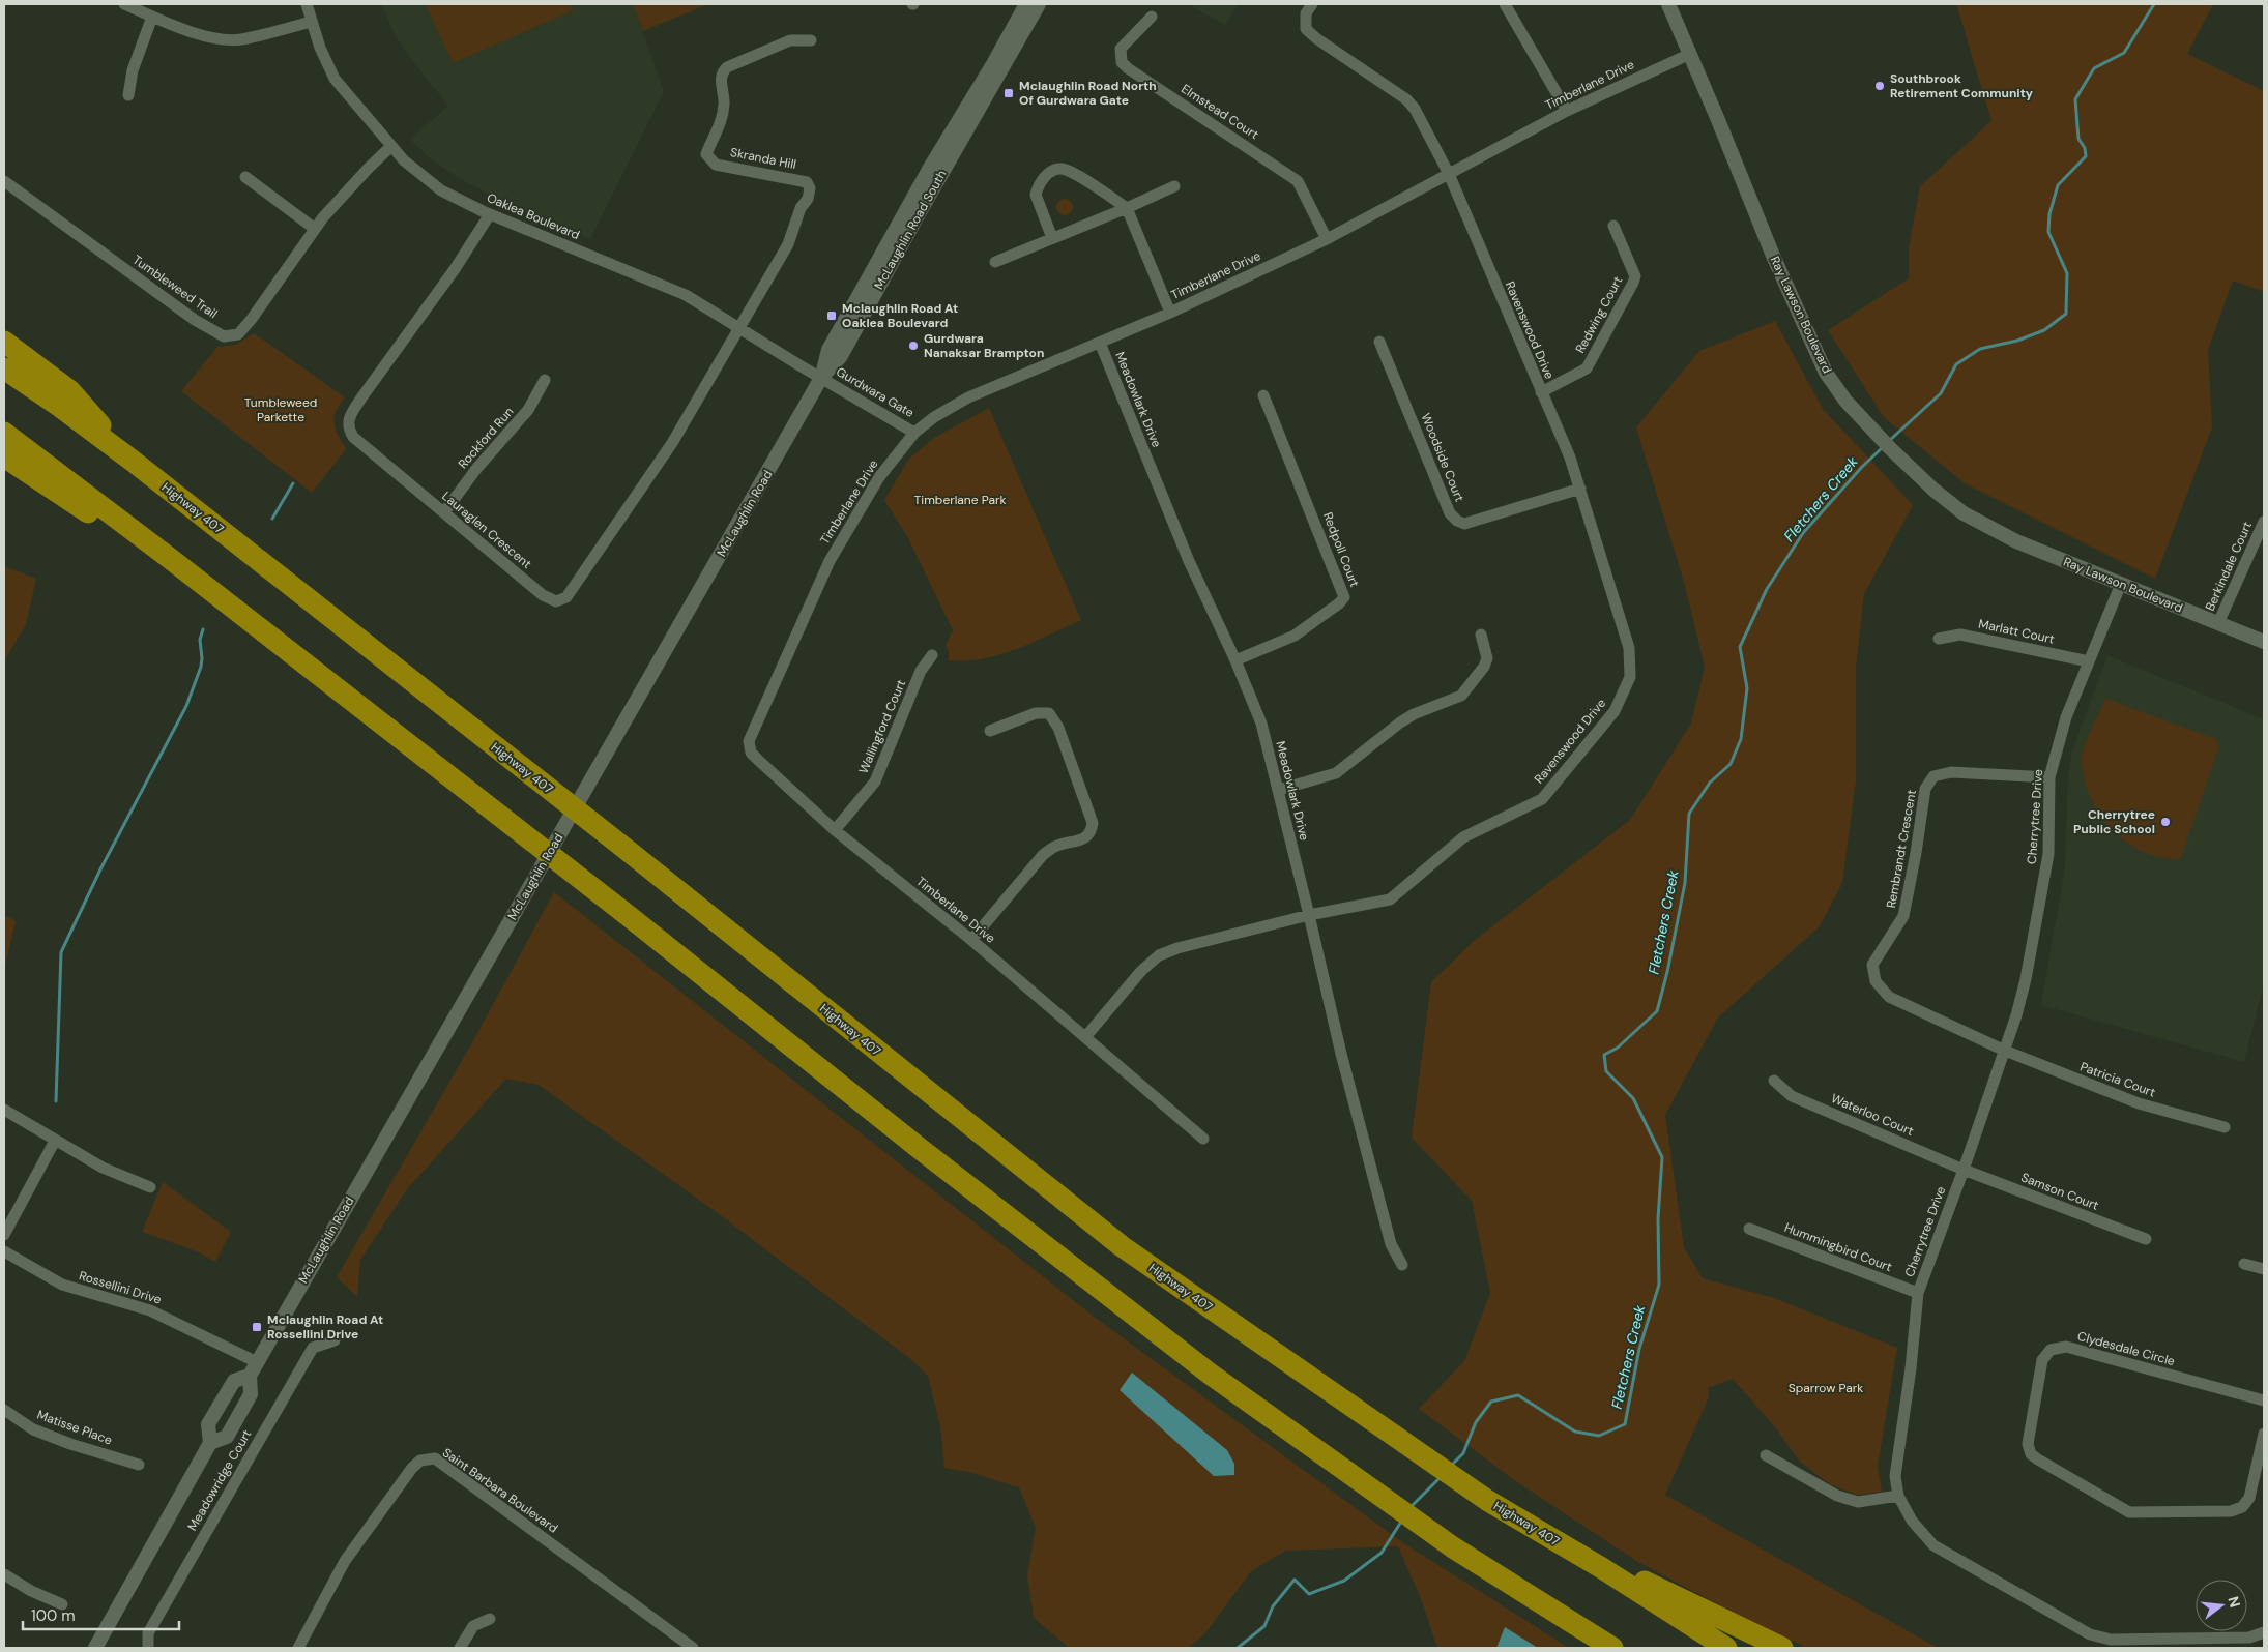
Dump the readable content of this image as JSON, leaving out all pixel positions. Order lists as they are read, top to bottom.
{
  "streets": {
    "highway": ["Highway 407"],
    "street": [
      "Timberlane Drive",
      "Elmstead Court",
      "Skranda Hill",
      "Oaklea Boulevard",
      "McLaughlin Road South",
      "Tumbleweed Trail",
      "Redwing Court",
      "Ray Lawson Boulevard",
      "Ravenswood Drive",
      "Gurdwara Gate",
      "Meadowlark Drive",
      "Rockford Run",
      "Woodside Court",
      "McLaughlin Road",
      "Lauraglen Crescent",
      "Redpoll Court",
      "Berkindale Court",
      "Marlatt Court",
      "Wallingford Court",
      "Cherrytree Drive",
      "Rembrandt Crescent",
      "Patricia Court",
      "Waterloo Court",
      "Samson Court",
      "Hummingbird Court",
      "Rossellini Drive",
      "Clydesdale Circle",
      "Matisse Place",
      "Meadowridge Court",
      "Saint Barbara Boulevard"
    ]
  },
  "crossings": [
    ["Timberlane Drive", "Elmstead Court"],
    ["Timberlane Drive", "Ray Lawson Boulevard"],
    ["Timberlane Drive", "Ravenswood Drive"],
    ["Timberlane Drive", "Gurdwara Gate"],
    ["Timberlane Drive", "Meadowlark Drive"],
    ["Timberlane Drive", "Wallingford Court"],
    ["Skranda Hill", "Oaklea Boulevard"],
    ["Skranda Hill", "Lauraglen Crescent"],
    ["Oaklea Boulevard", "McLaughlin Road South"],
    ["Oaklea Boulevard", "Tumbleweed Trail"],
    ["Oaklea Boulevard", "Gurdwara Gate"],
    ["Oaklea Boulevard", "McLaughlin Road"],
    ["Oaklea Boulevard", "Lauraglen Crescent"],
    ["McLaughlin Road South", "Gurdwara Gate"],
    ["McLaughlin Road South", "McLaughlin Road"],
    ["Redwing Court", "Ravenswood Drive"],
    ["Ray Lawson Boulevard", "Berkindale Court"],
    ["Ray Lawson Boulevard", "Cherrytree Drive"],
    ["Ravenswood Drive", "Meadowlark Drive"],
    ["Ravenswood Drive", "Woodside Court"],
    ["Gurdwara Gate", "McLaughlin Road"],
    ["Meadowlark Drive", "Redpoll Court"],
    ["Rockford Run", "Lauraglen Crescent"],
    ["McLaughlin Road", "Rossellini Drive"],
    ["Marlatt Court", "Cherrytree Drive"],
    ["Cherrytree Drive", "Rembrandt Crescent"],
    ["Cherrytree Drive", "Patricia Court"],
    ["Cherrytree Drive", "Waterloo Court"],
    ["Cherrytree Drive", "Samson Court"],
    ["Cherrytree Drive", "Hummingbird Court"],
    ["Rembrandt Crescent", "Patricia Court"],
    ["Waterloo Court", "Samson Court"]
  ],
  "water": ["Fletchers Creek"],
  "parks": ["Tumbleweed Parkette", "Timberlane Park", "Sparrow Park"],
  "places": {
    "other": ["Southbrook Retirement Community", "Gurdwara Nanaksar Brampton", "Cherrytree Public School"],
    "transit": ["Mclaughlin Road North Of Gurdwara Gate", "Mclaughlin Road At Oaklea Boulevard", "Mclaughlin Road At Rossellini Drive"]
  },
  "scale_bar": "100 m",
  "north": "right"
}
